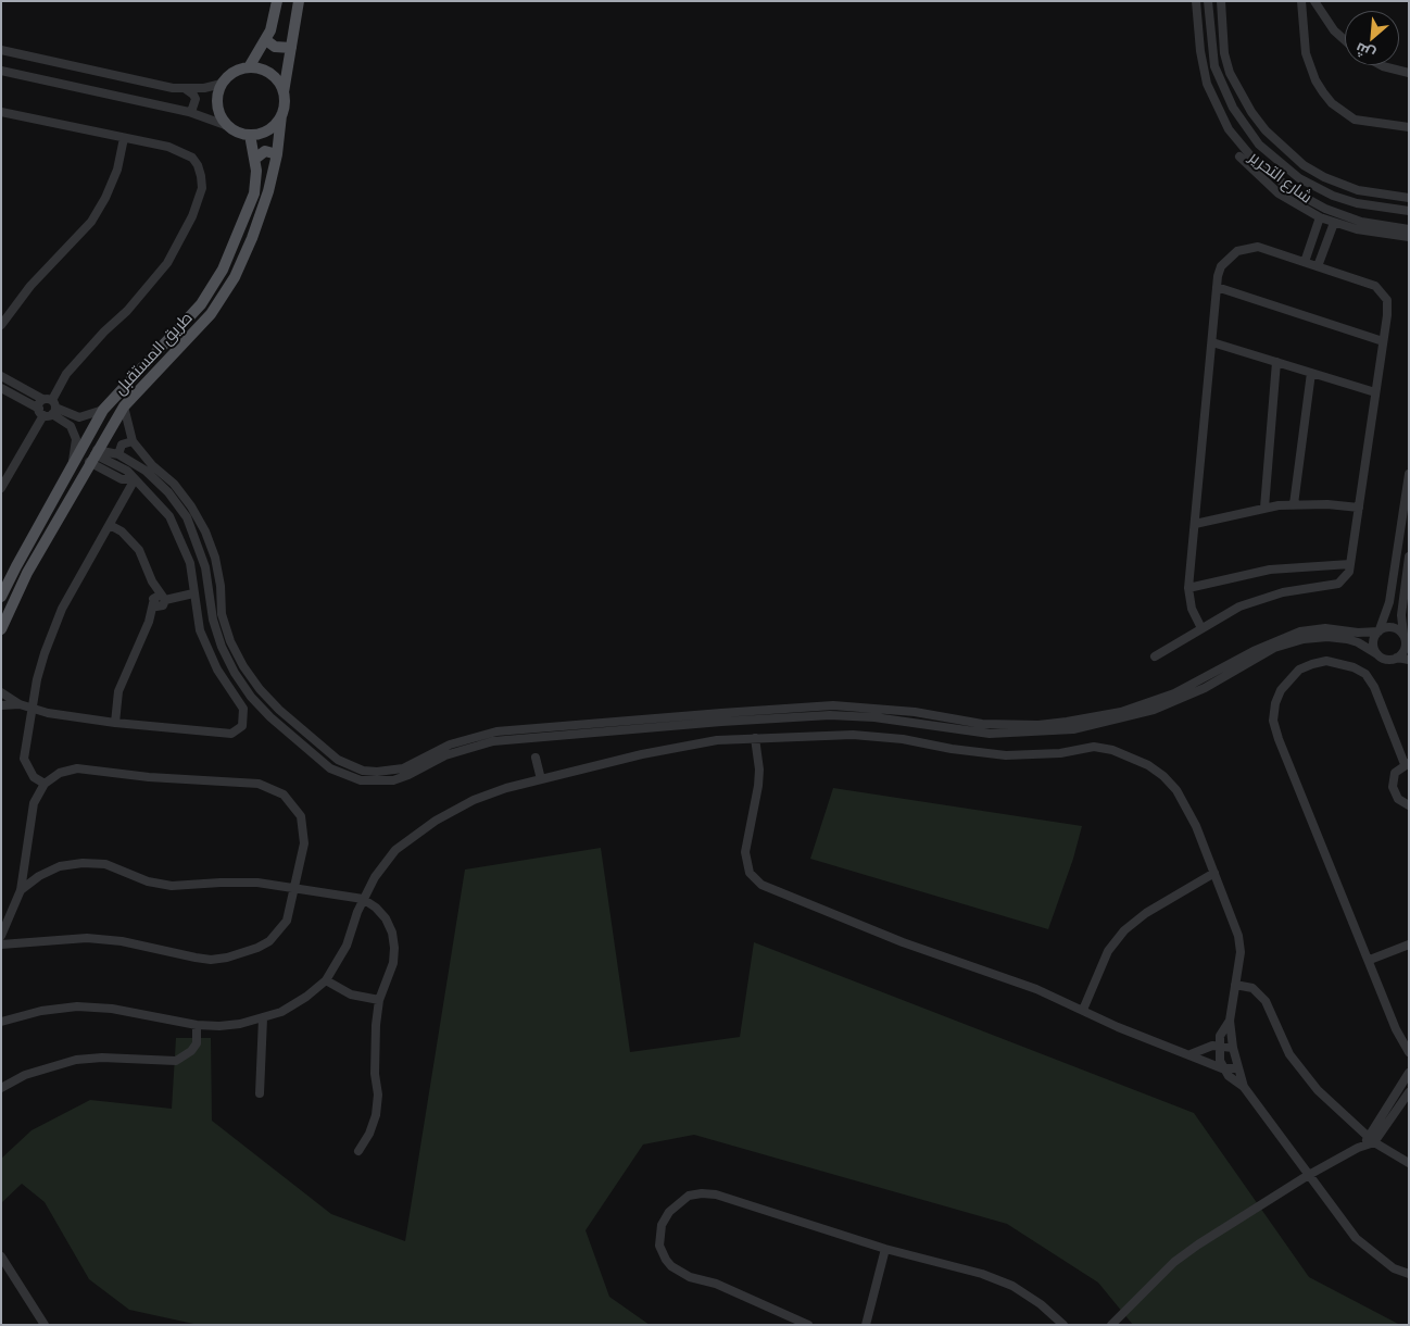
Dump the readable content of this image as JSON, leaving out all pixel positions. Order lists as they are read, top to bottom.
{
  "streets": {
    "main road": ["طريق المستقبل"],
    "street": ["شارع التحرير"]
  },
  "north": "bottom left"
}
